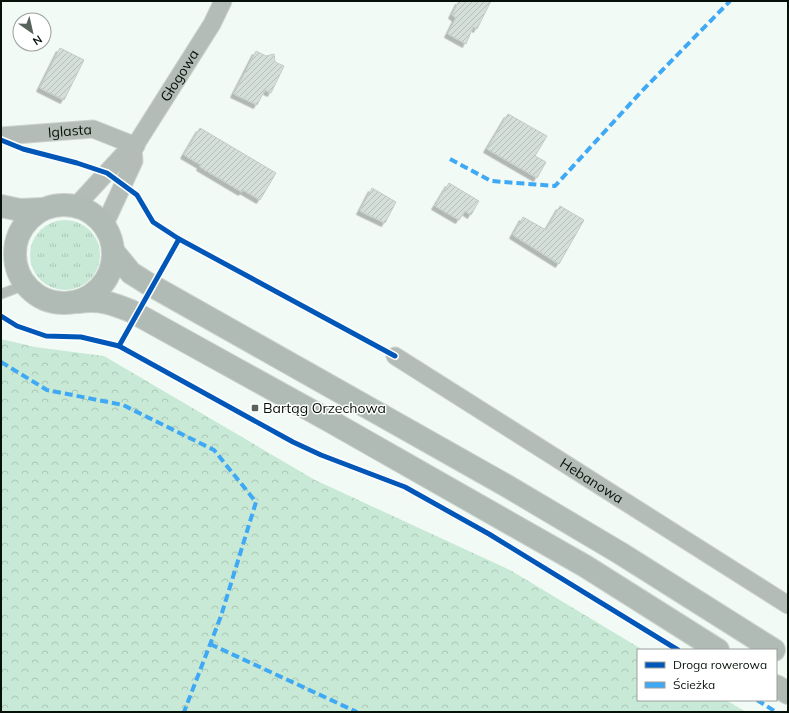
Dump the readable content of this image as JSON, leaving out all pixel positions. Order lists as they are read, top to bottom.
{
  "streets": {
    "street": ["Głogowa", "Iglasta", "Hebanowa"]
  },
  "crossings": [
    ["Głogowa", "Iglasta"]
  ],
  "places": {
    "transit": ["Bartąg Orzechowa"]
  },
  "legend": ["Droga rowerowa", "Ścieżka"],
  "north": "bottom right"
}
